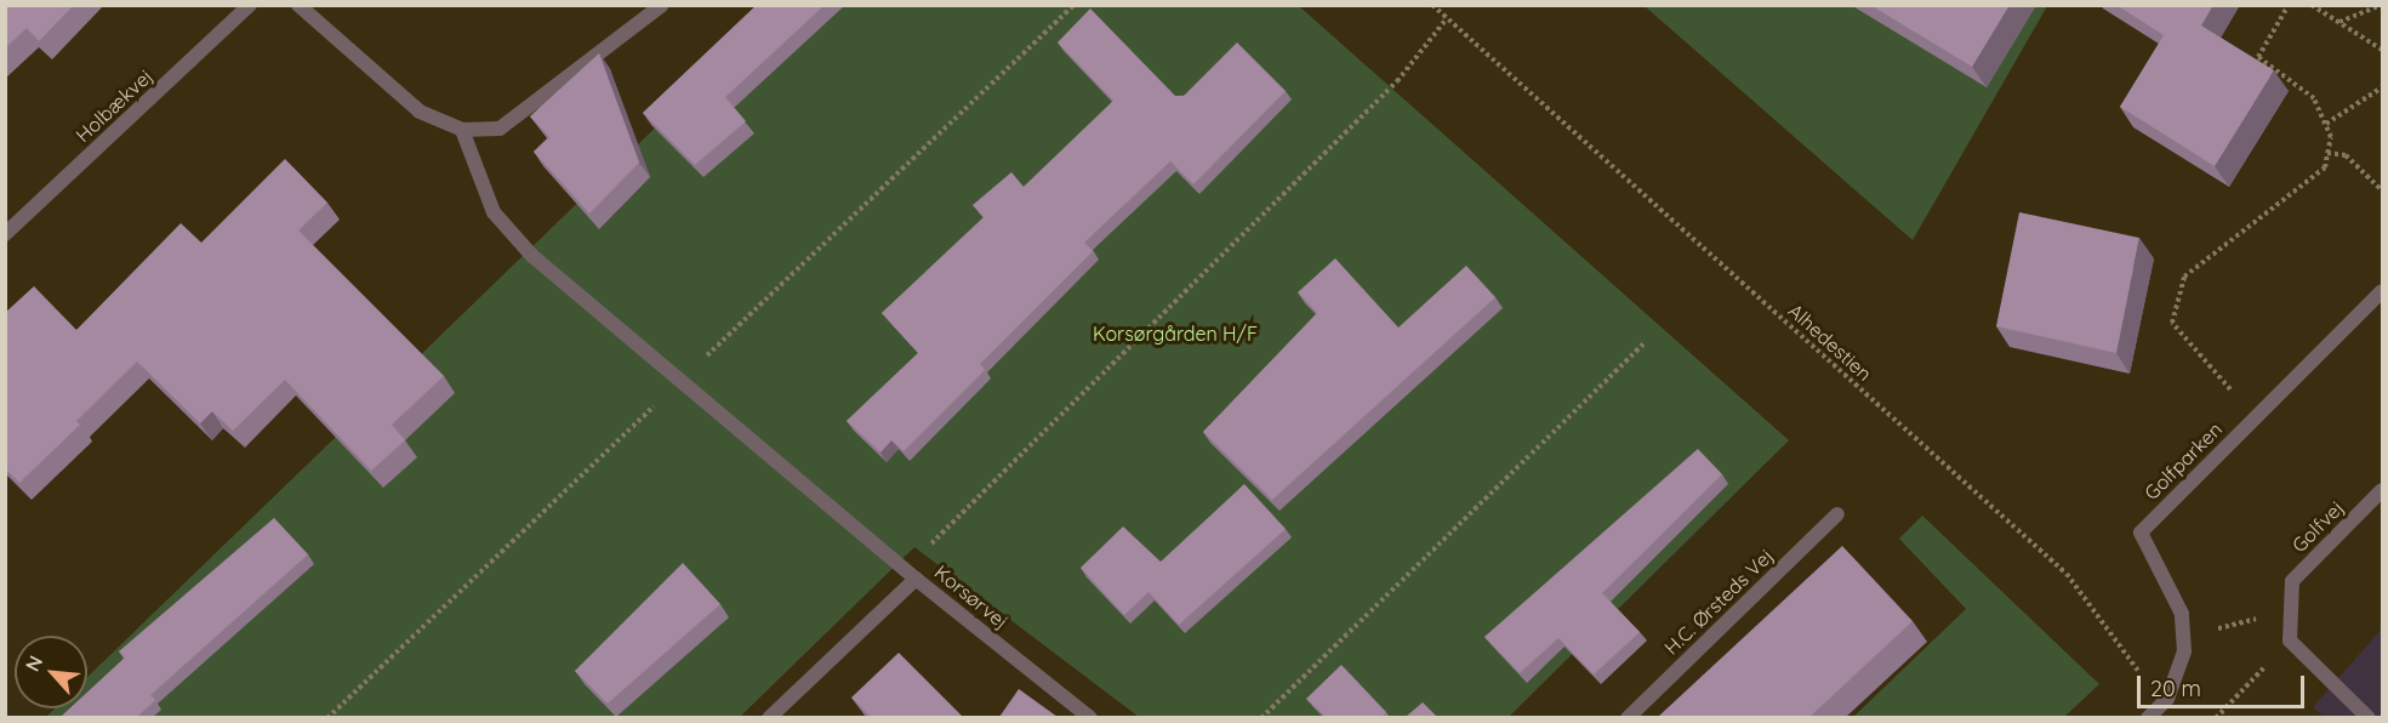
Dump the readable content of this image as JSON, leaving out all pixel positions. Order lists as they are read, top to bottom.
{
  "streets": {
    "street": [
      "Holbækvej",
      "Golfparken",
      "Golfvej",
      "Korsørvej",
      "H.C. Ørsteds Vej"
    ],
    "path": ["Alhedestien"]
  },
  "crossings": [
    ["Alhedestien", "Golfparken"]
  ],
  "parks": ["Korsørgården H/F"],
  "scale_bar": "20 m",
  "north": "top left"
}
